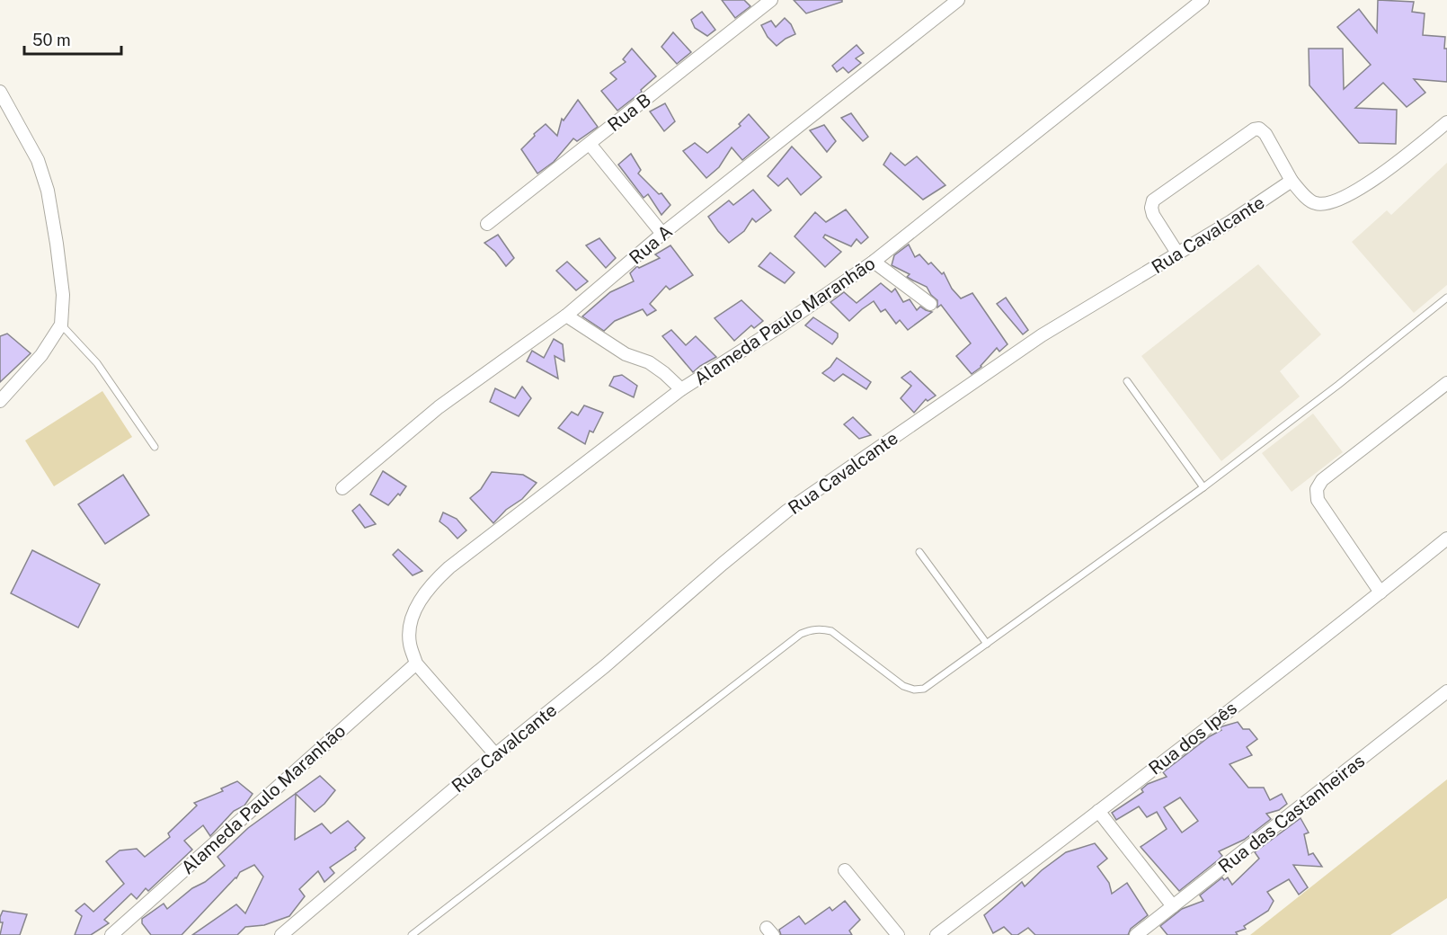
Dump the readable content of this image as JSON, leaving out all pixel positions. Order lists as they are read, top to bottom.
{
  "streets": {
    "street": [
      "Rua B",
      "Rua Cavalcante",
      "Rua A",
      "Alameda Paulo Maranhão",
      "Rua dos Ipês",
      "Rua das Castanheiras"
    ]
  },
  "crossings": [
    ["Rua Cavalcante", "Alameda Paulo Maranhão"]
  ],
  "scale_bar": "50 m"
}
